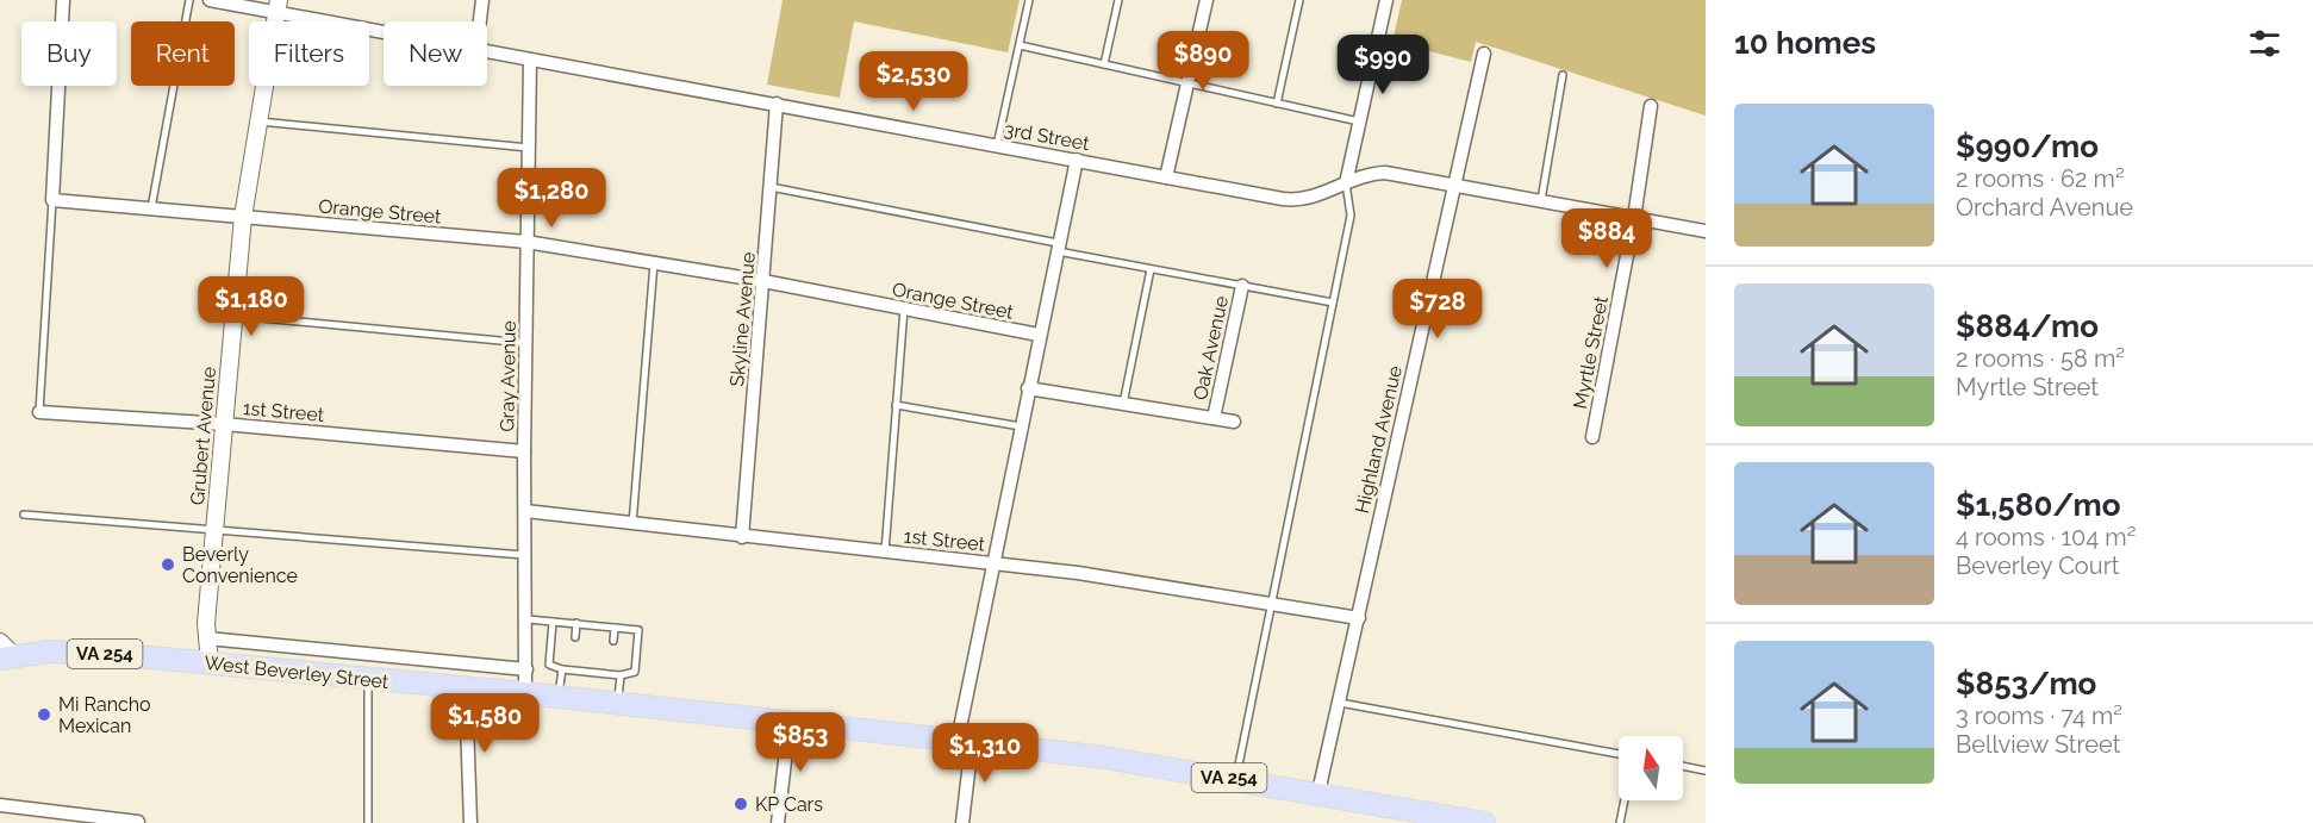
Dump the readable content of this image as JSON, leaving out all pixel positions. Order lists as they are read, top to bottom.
{
  "streets": {
    "main road": ["VA 254", "West Beverley Street"],
    "street": [
      "3rd Street",
      "Orange Street",
      "Skyline Avenue",
      "Oak Avenue",
      "Myrtle Street",
      "Gray Avenue",
      "1st Street",
      "Grubert Avenue",
      "Highland Avenue"
    ]
  },
  "crossings": [
    ["3rd Street", "Skyline Avenue"],
    ["3rd Street", "Myrtle Street"],
    ["3rd Street", "Gray Avenue"],
    ["3rd Street", "Grubert Avenue"],
    ["3rd Street", "Highland Avenue"],
    ["Orange Street", "Skyline Avenue"],
    ["Orange Street", "Gray Avenue"],
    ["Orange Street", "Grubert Avenue"],
    ["Skyline Avenue", "1st Street"],
    ["Gray Avenue", "1st Street"],
    ["Gray Avenue", "West Beverley Street"],
    ["1st Street", "Grubert Avenue"],
    ["1st Street", "Highland Avenue"],
    ["Grubert Avenue", "West Beverley Street"],
    ["Highland Avenue", "West Beverley Street"]
  ],
  "places": ["Beverly Convenience", "Mi Rancho Mexican", "KP Cars"],
  "north": "top",
  "page": {
    "heading": "10 homes",
    "chip": [
      "Buy",
      "Rent",
      "Filters",
      "New"
    ],
    "price": [
      "$890",
      "$990",
      "$2,530",
      "$1,280",
      "$884",
      "$1,180",
      "$728",
      "$1,580",
      "$853",
      "$1,310"
    ],
    "list": [
      {
        "name": "$990/mo",
        "note": "2 rooms · 62 m² · Orchard Avenue"
      },
      {
        "name": "$884/mo",
        "note": "2 rooms · 58 m² · Myrtle Street"
      },
      {
        "name": "$1,580/mo",
        "note": "4 rooms · 104 m² · Beverley Court"
      },
      {
        "name": "$853/mo",
        "note": "3 rooms · 74 m² · Bellview Street"
      }
    ]
  }
}
